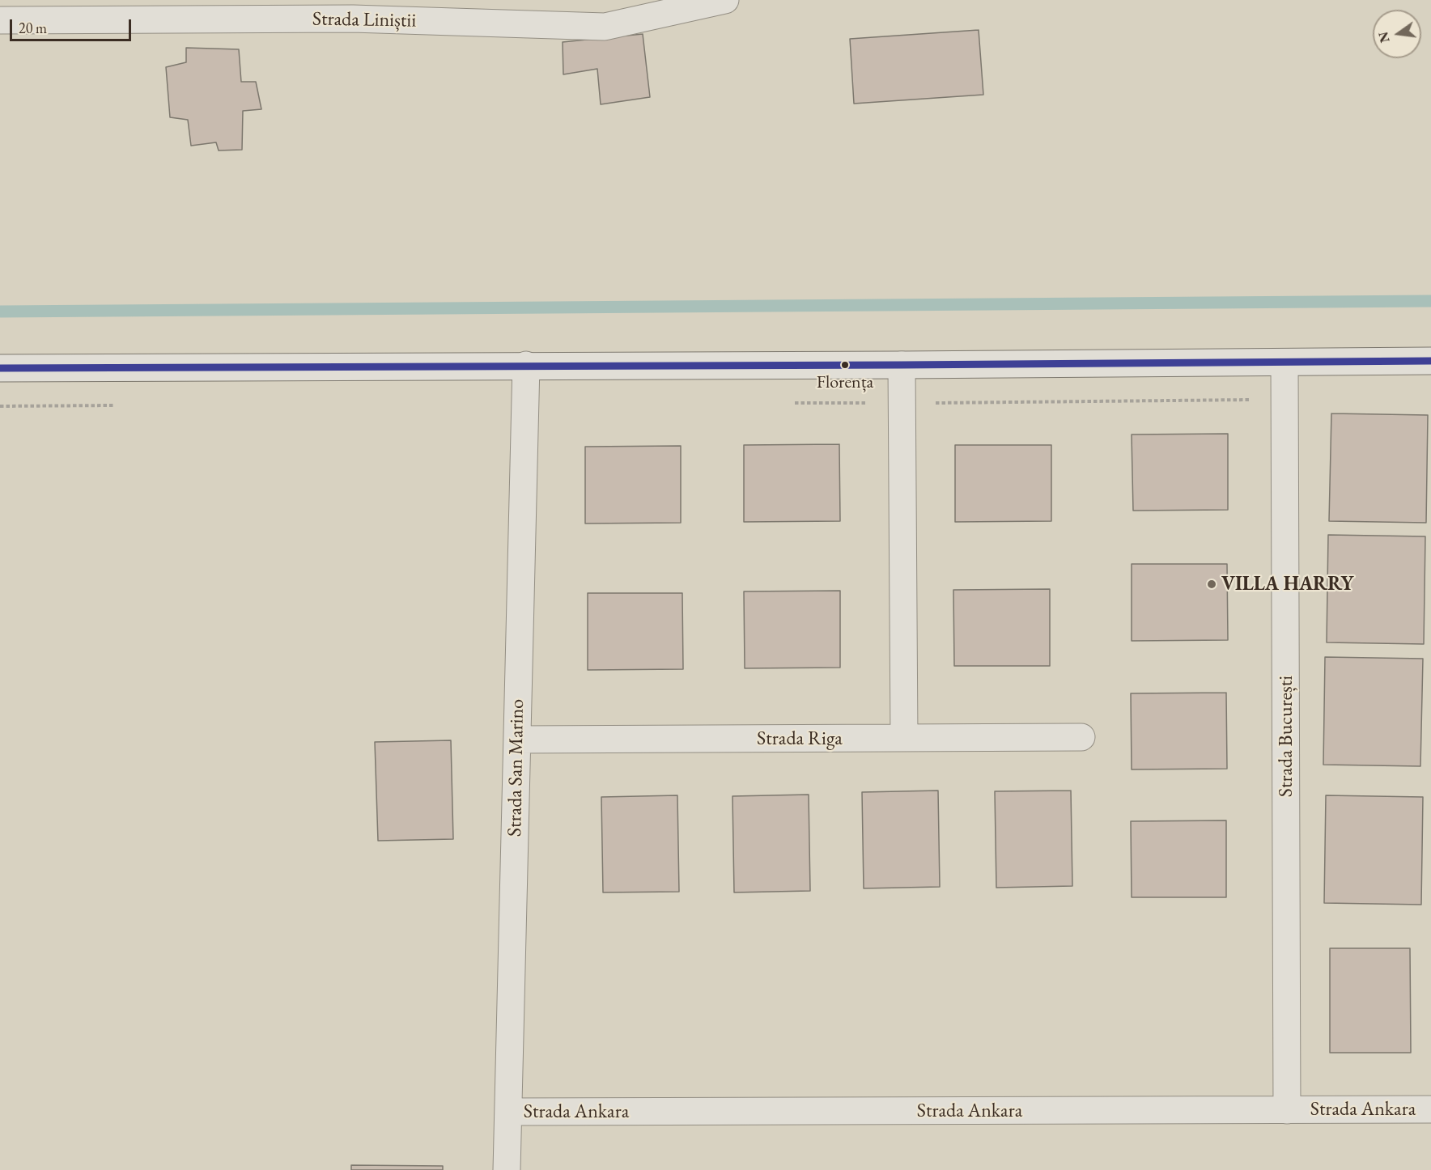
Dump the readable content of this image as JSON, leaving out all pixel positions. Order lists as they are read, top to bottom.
{
  "streets": {
    "street": [
      "Strada Liniștii",
      "Strada București",
      "Strada Riga",
      "Strada San Marino",
      "Strada Ankara"
    ]
  },
  "crossings": [
    ["Strada București", "Strada Ankara"],
    ["Strada Riga", "Strada San Marino"],
    ["Strada San Marino", "Strada Ankara"]
  ],
  "places": ["Florența", "VILLA HARRY"],
  "scale_bar": "20 m",
  "north": "left"
}
